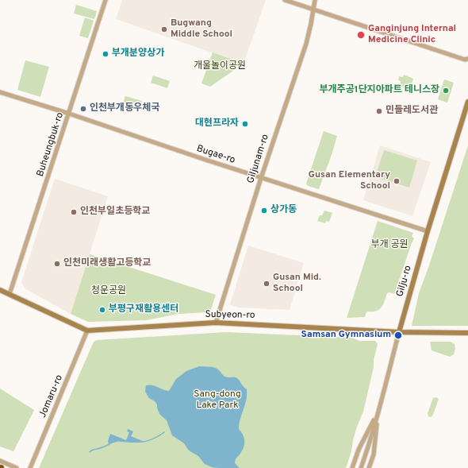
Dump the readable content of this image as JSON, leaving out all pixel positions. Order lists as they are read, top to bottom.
{
  "streets": {
    "main road": ["Gilju-ro", "Subyeon-ro"],
    "street": [
      "Buheungbuk-ro",
      "Bugae-ro",
      "Giljunam-ro",
      "Jomaru-ro"
    ]
  },
  "crossings": [
    ["Buheungbuk-ro", "Bugae-ro"],
    ["Buheungbuk-ro", "Subyeon-ro"],
    ["Bugae-ro", "Giljunam-ro"],
    ["Bugae-ro", "Gilju-ro"],
    ["Giljunam-ro", "Subyeon-ro"],
    ["Gilju-ro", "Subyeon-ro"],
    ["Subyeon-ro", "Jomaru-ro"]
  ],
  "parks": [
    "개울놀이공원",
    "부개 공원",
    "청운공원",
    "Sang-dong Lake Park"
  ],
  "places": [
    "Bugwang Middle School",
    "Ganginjung Internal Medicine Clinic",
    "부개분양상가",
    "부개주공1단지아파트 테니스장",
    "인천부개동우체국",
    "민들레도서관",
    "대현프라자",
    "Gusan Elementary School",
    "상가동",
    "인천부일초등학교",
    "인천미래생활고등학교",
    "Gusan Mid. School",
    "부평구재활용센터",
    "Samsan Gymnasium"
  ]
}
